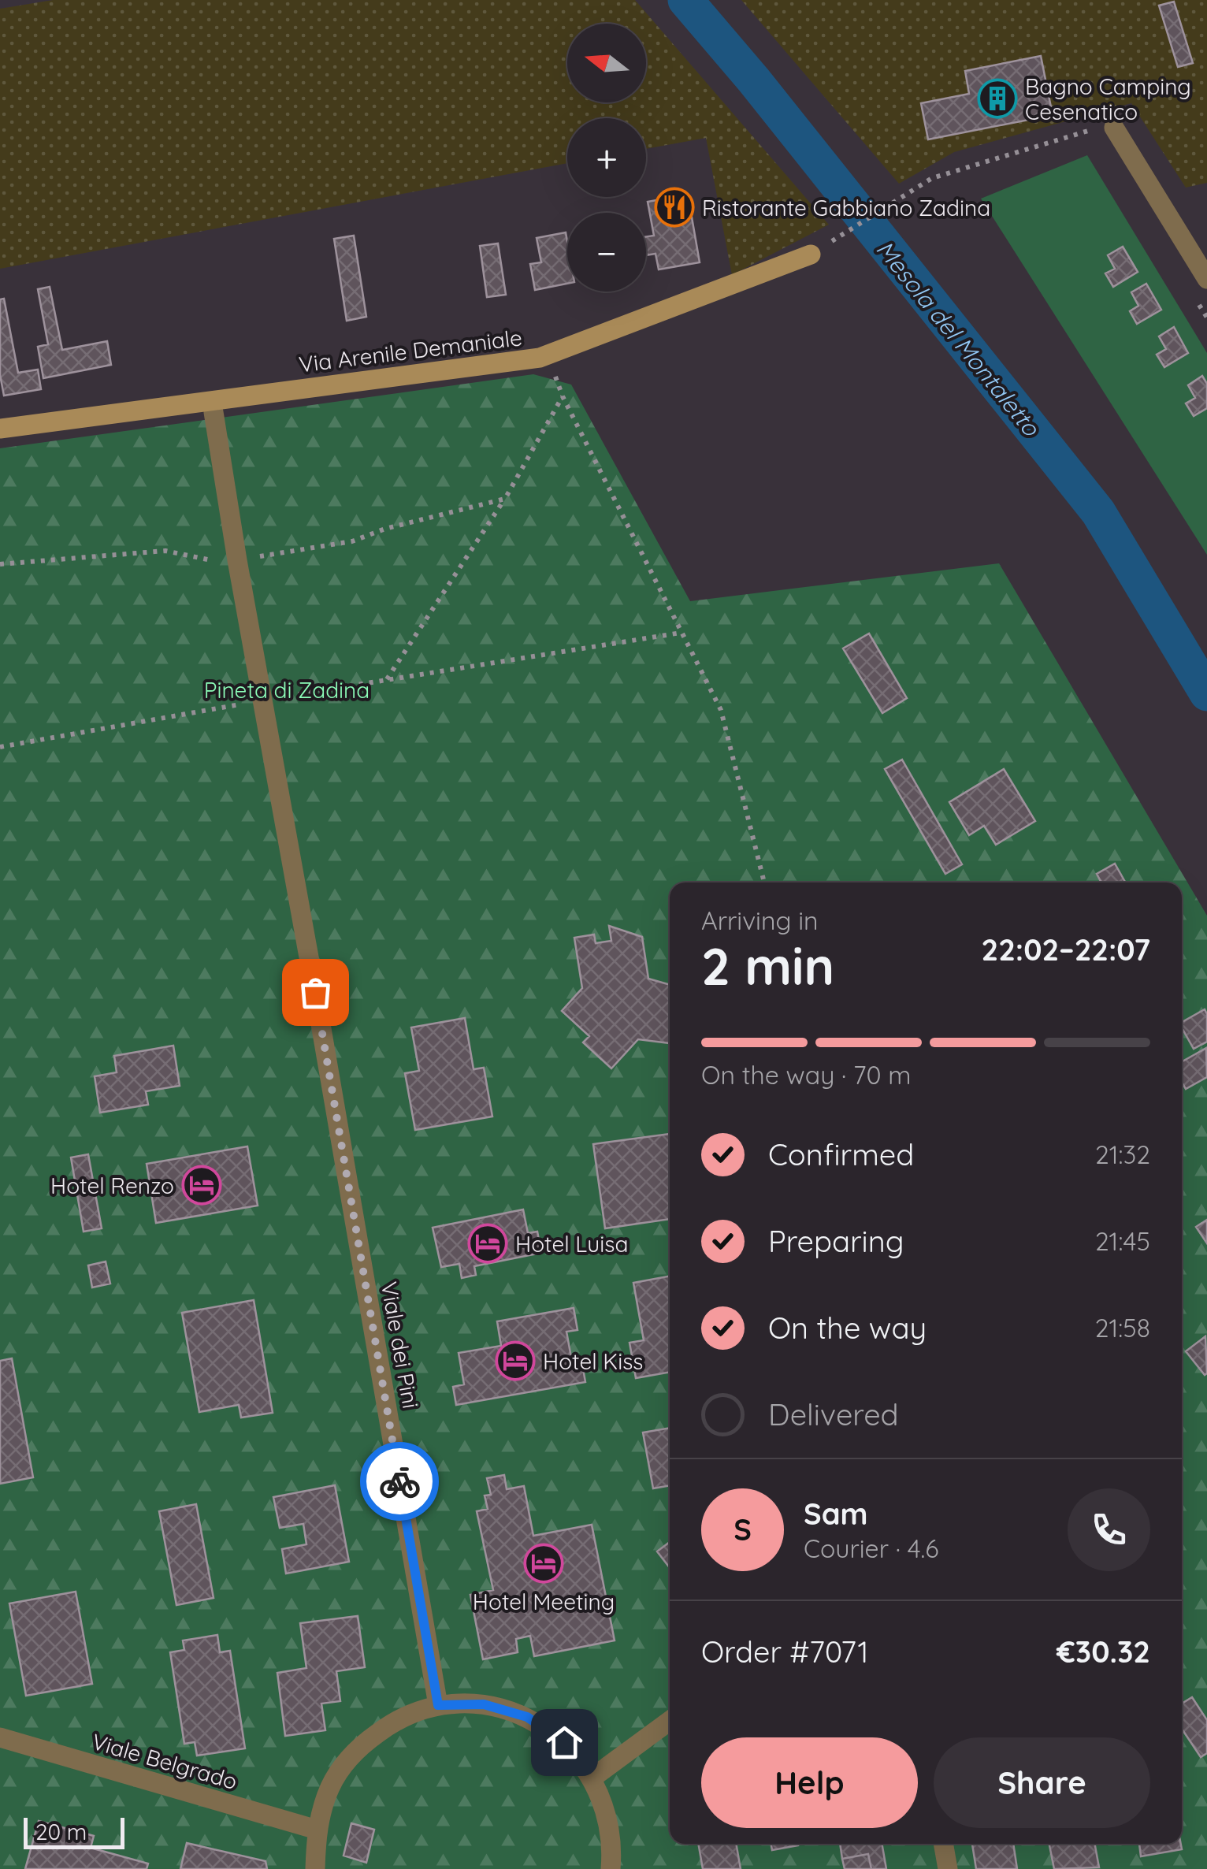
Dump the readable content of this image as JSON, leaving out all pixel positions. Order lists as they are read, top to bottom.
{
  "streets": {
    "street": ["Via Arenile Demaniale", "Viale dei Pini", "Viale Belgrado"]
  },
  "water": ["Mesola del Montaletto"],
  "parks": ["Pineta di Zadina"],
  "places": {
    "building": ["Bagno Camping Cesenatico"],
    "restaurant": ["Ristorante Gabbiano Zadina"],
    "hotel": [
      "Hotel Renzo",
      "Hotel Luisa",
      "Hotel Kiss",
      "Hotel Meeting"
    ]
  },
  "scale_bar": "20 m",
  "north": "left",
  "page": {
    "map_buttons": ["+", "−"],
    "heading": ["2 min", "Arriving in", "22:02–22:07"],
    "panel": [
      "Sam",
      "Courier · 4.6",
      "Order #7071",
      "€30.32"
    ],
    "bar": "On the way · 70 m",
    "list": [
      ["Confirmed", "21:32"],
      ["Preparing", "21:45"],
      ["On the way", "21:58"],
      "Delivered"
    ],
    "round": "S",
    "buttons": ["Help", "Share"],
    "scale": "20 m"
  }
}
